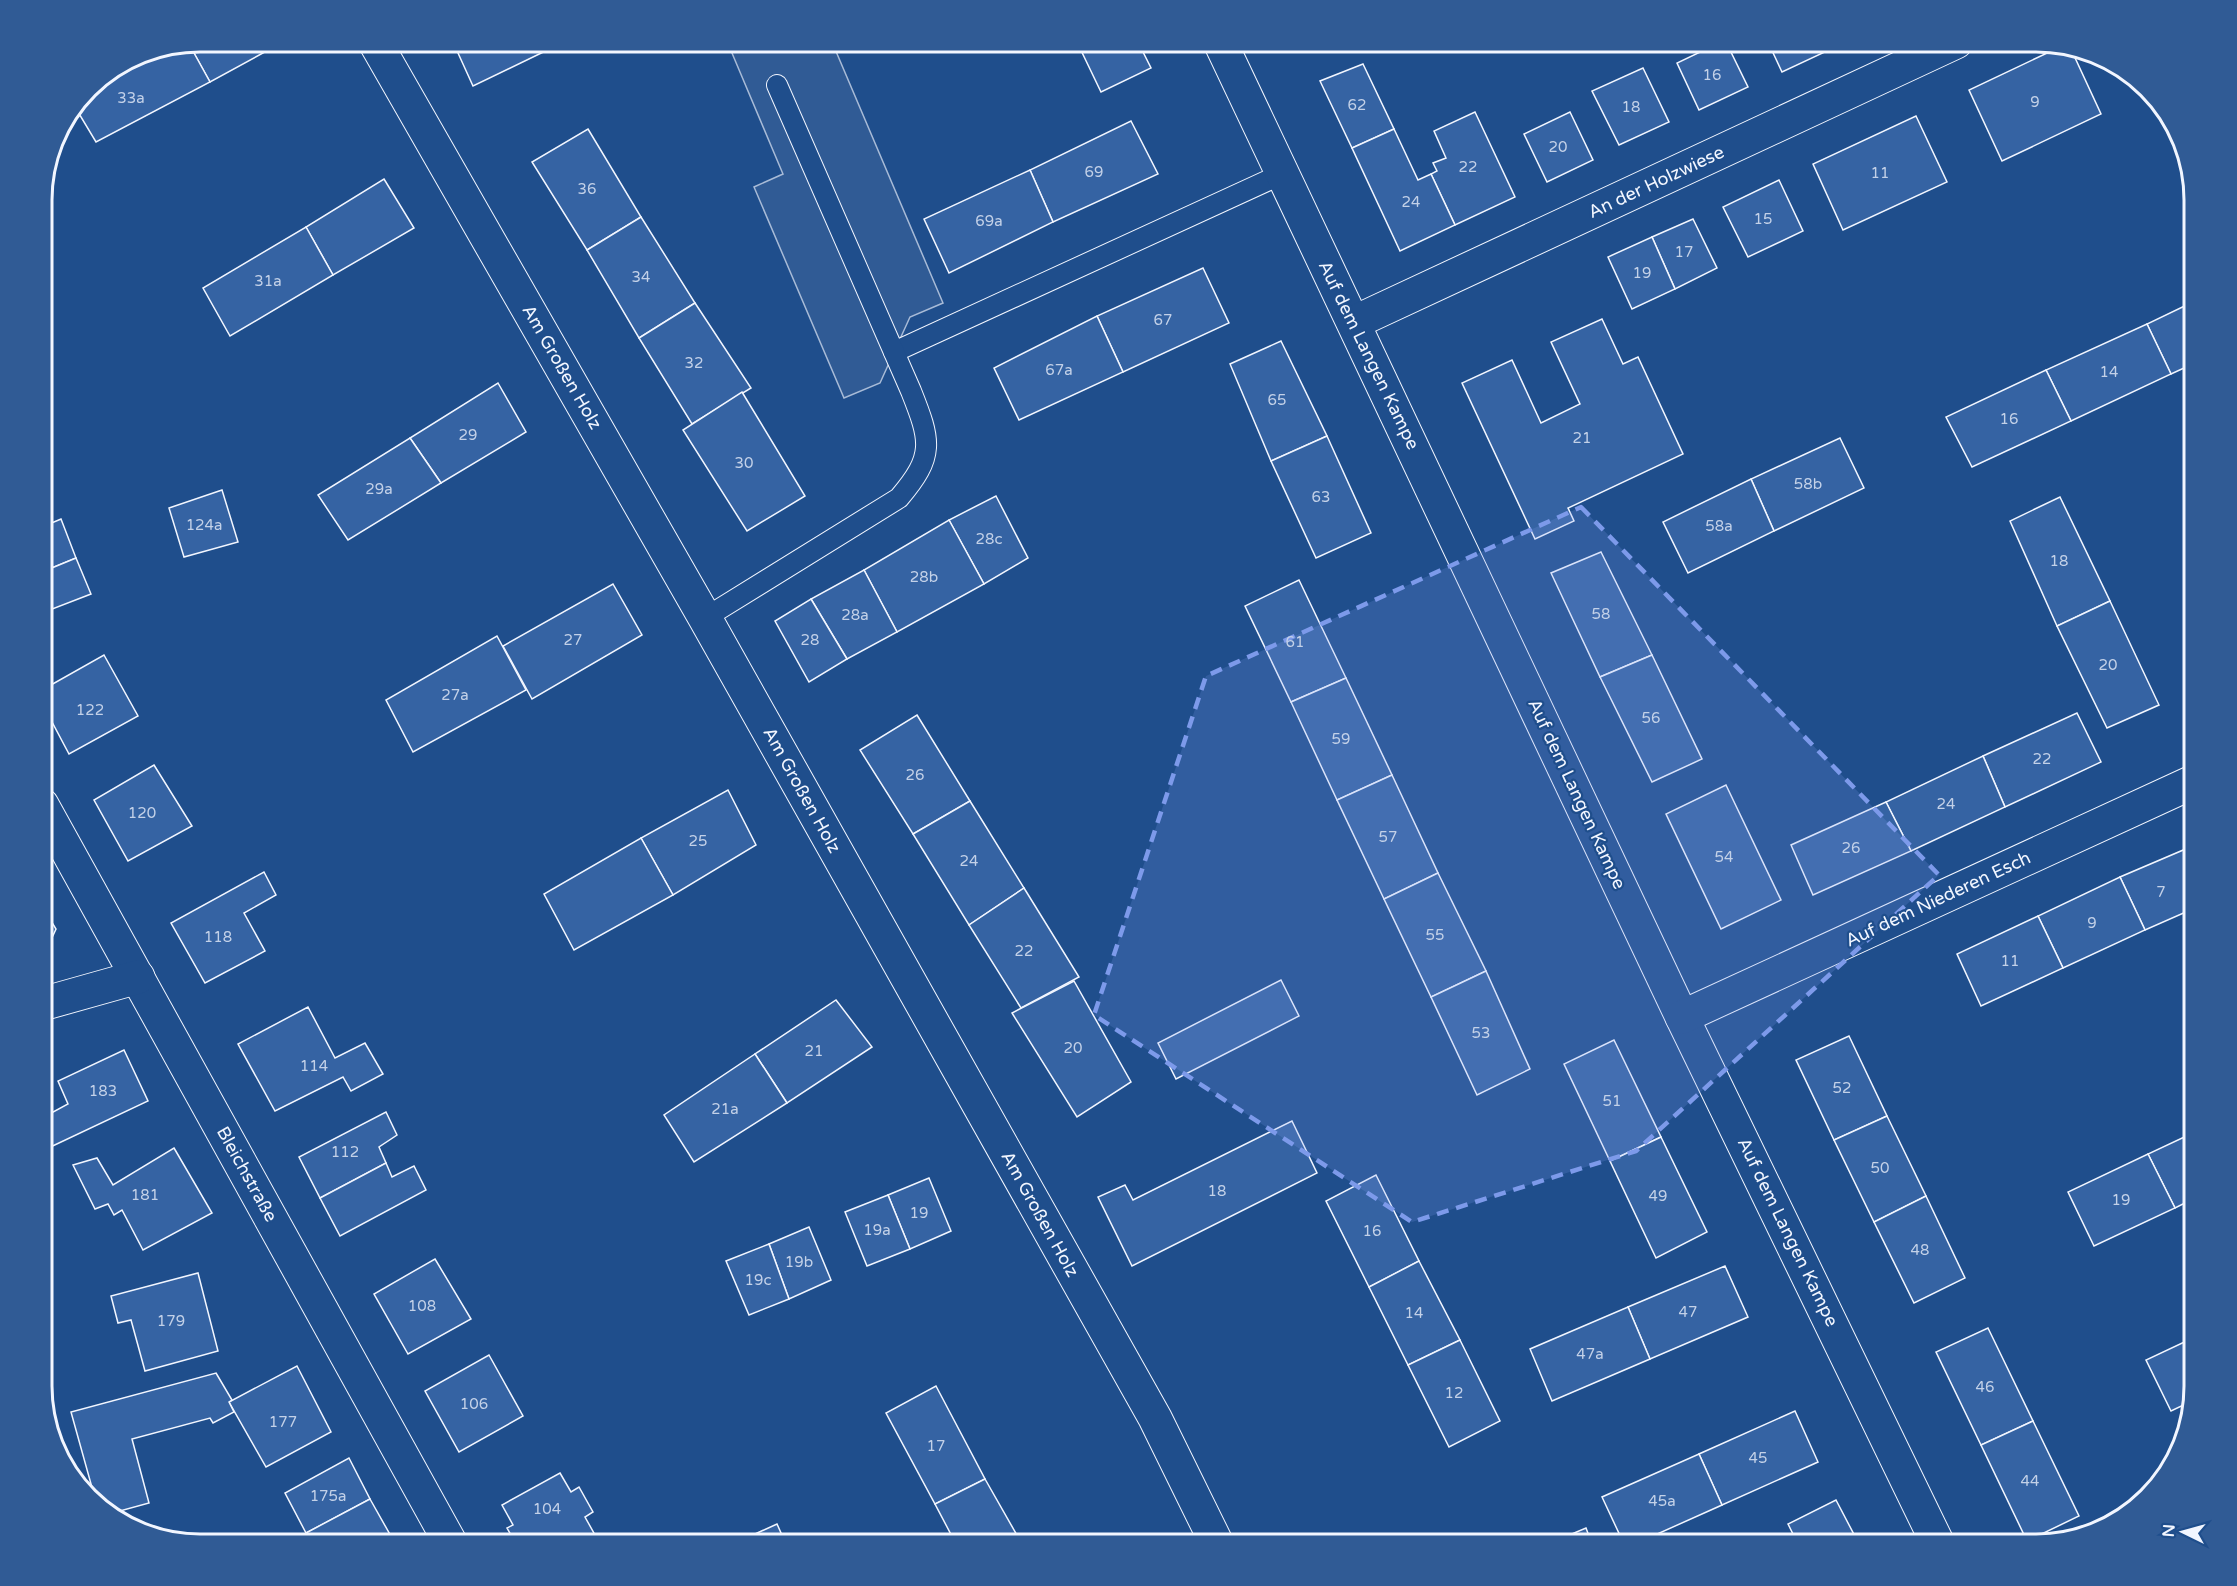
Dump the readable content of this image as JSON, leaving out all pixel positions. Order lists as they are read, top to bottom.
{
  "streets": {
    "street": [
      "An der Holzwiese",
      "Auf dem Langen Kampe",
      "Am Großen Holz",
      "Auf dem Niederen Esch",
      "Bleichstraße"
    ]
  },
  "crossings": [
    ["An der Holzwiese", "Auf dem Langen Kampe"],
    ["Auf dem Langen Kampe", "Auf dem Niederen Esch"]
  ],
  "house_numbers": [
    "16",
    "33a",
    "9",
    "62",
    "18",
    "20",
    "22",
    "69",
    "11",
    "36",
    "24",
    "15",
    "69a",
    "17",
    "19",
    "34",
    "31a",
    "67",
    "32",
    "67a",
    "14",
    "65",
    "16",
    "29",
    "21",
    "30",
    "58b",
    "29a",
    "63",
    "124a",
    "58a",
    "28c",
    "18",
    "28b",
    "58",
    "28a",
    "27",
    "28",
    "61",
    "20",
    "27a",
    "122",
    "56",
    "59",
    "22",
    "26",
    "24",
    "120",
    "57",
    "25",
    "26",
    "54",
    "24",
    "7",
    "9",
    "55",
    "118",
    "22",
    "11",
    "53",
    "20",
    "21",
    "114",
    "52",
    "183",
    "51",
    "21a",
    "112",
    "50",
    "18",
    "181",
    "49",
    "19",
    "19",
    "19a",
    "16",
    "48",
    "19b",
    "19c",
    "108",
    "47",
    "14",
    "179",
    "47a",
    "46",
    "12",
    "106",
    "177",
    "17",
    "45",
    "44",
    "175a",
    "45a",
    "104"
  ],
  "north": "left"
}
